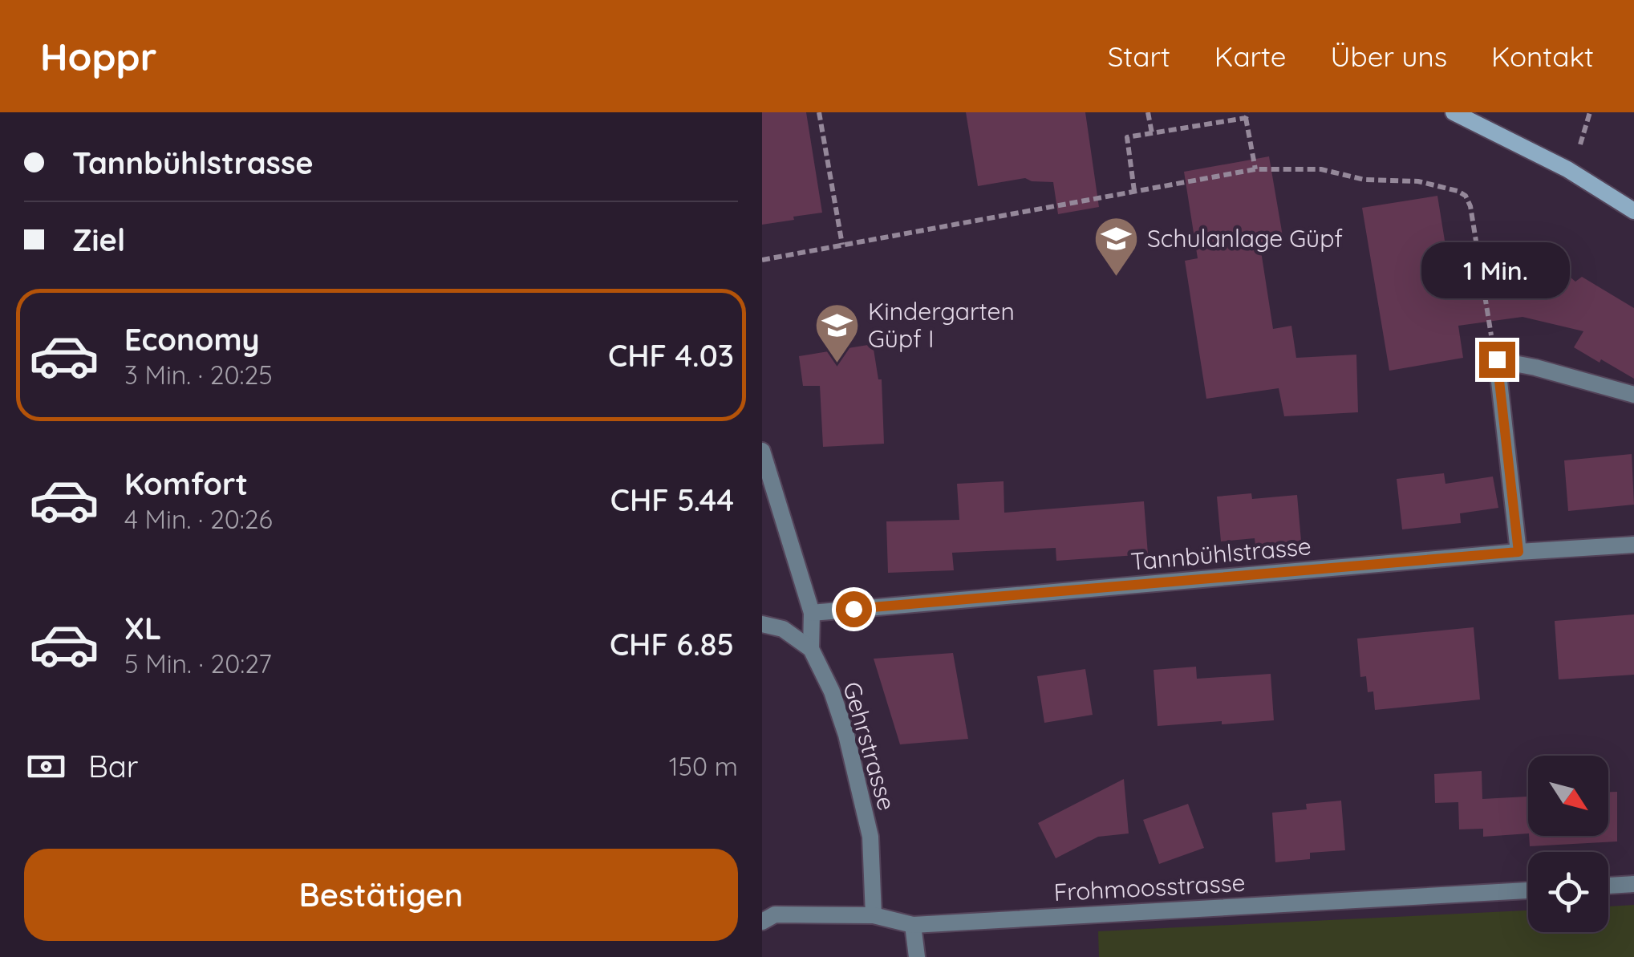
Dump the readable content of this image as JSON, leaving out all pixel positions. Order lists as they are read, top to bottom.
{
  "streets": {
    "street": ["Tannbühlstrasse", "Gehrstrasse", "Frohmoosstrasse"]
  },
  "crossings": [
    ["Gehrstrasse", "Frohmoosstrasse"]
  ],
  "places": {
    "school or university": ["Schulanlage Güpf", "Kindergarten Güpf I"]
  },
  "north": "bottom right",
  "page": {
    "header": "Hoppr",
    "nav": [
      "Start",
      "Karte",
      "Über uns",
      "Kontakt"
    ],
    "banner": ["Tannbühlstrasse", "Ziel"],
    "bubble": "1 Min.",
    "list": [
      {
        "name": "Economy",
        "note": "3 Min. · 20:25",
        "value": "CHF 4.03"
      },
      {
        "name": "Komfort",
        "note": "4 Min. · 20:26",
        "value": "CHF 5.44"
      },
      {
        "name": "XL",
        "note": "5 Min. · 20:27",
        "value": "CHF 6.85"
      }
    ],
    "pay": ["Bar", "150 m"],
    "buttons": "Bestätigen"
  }
}
